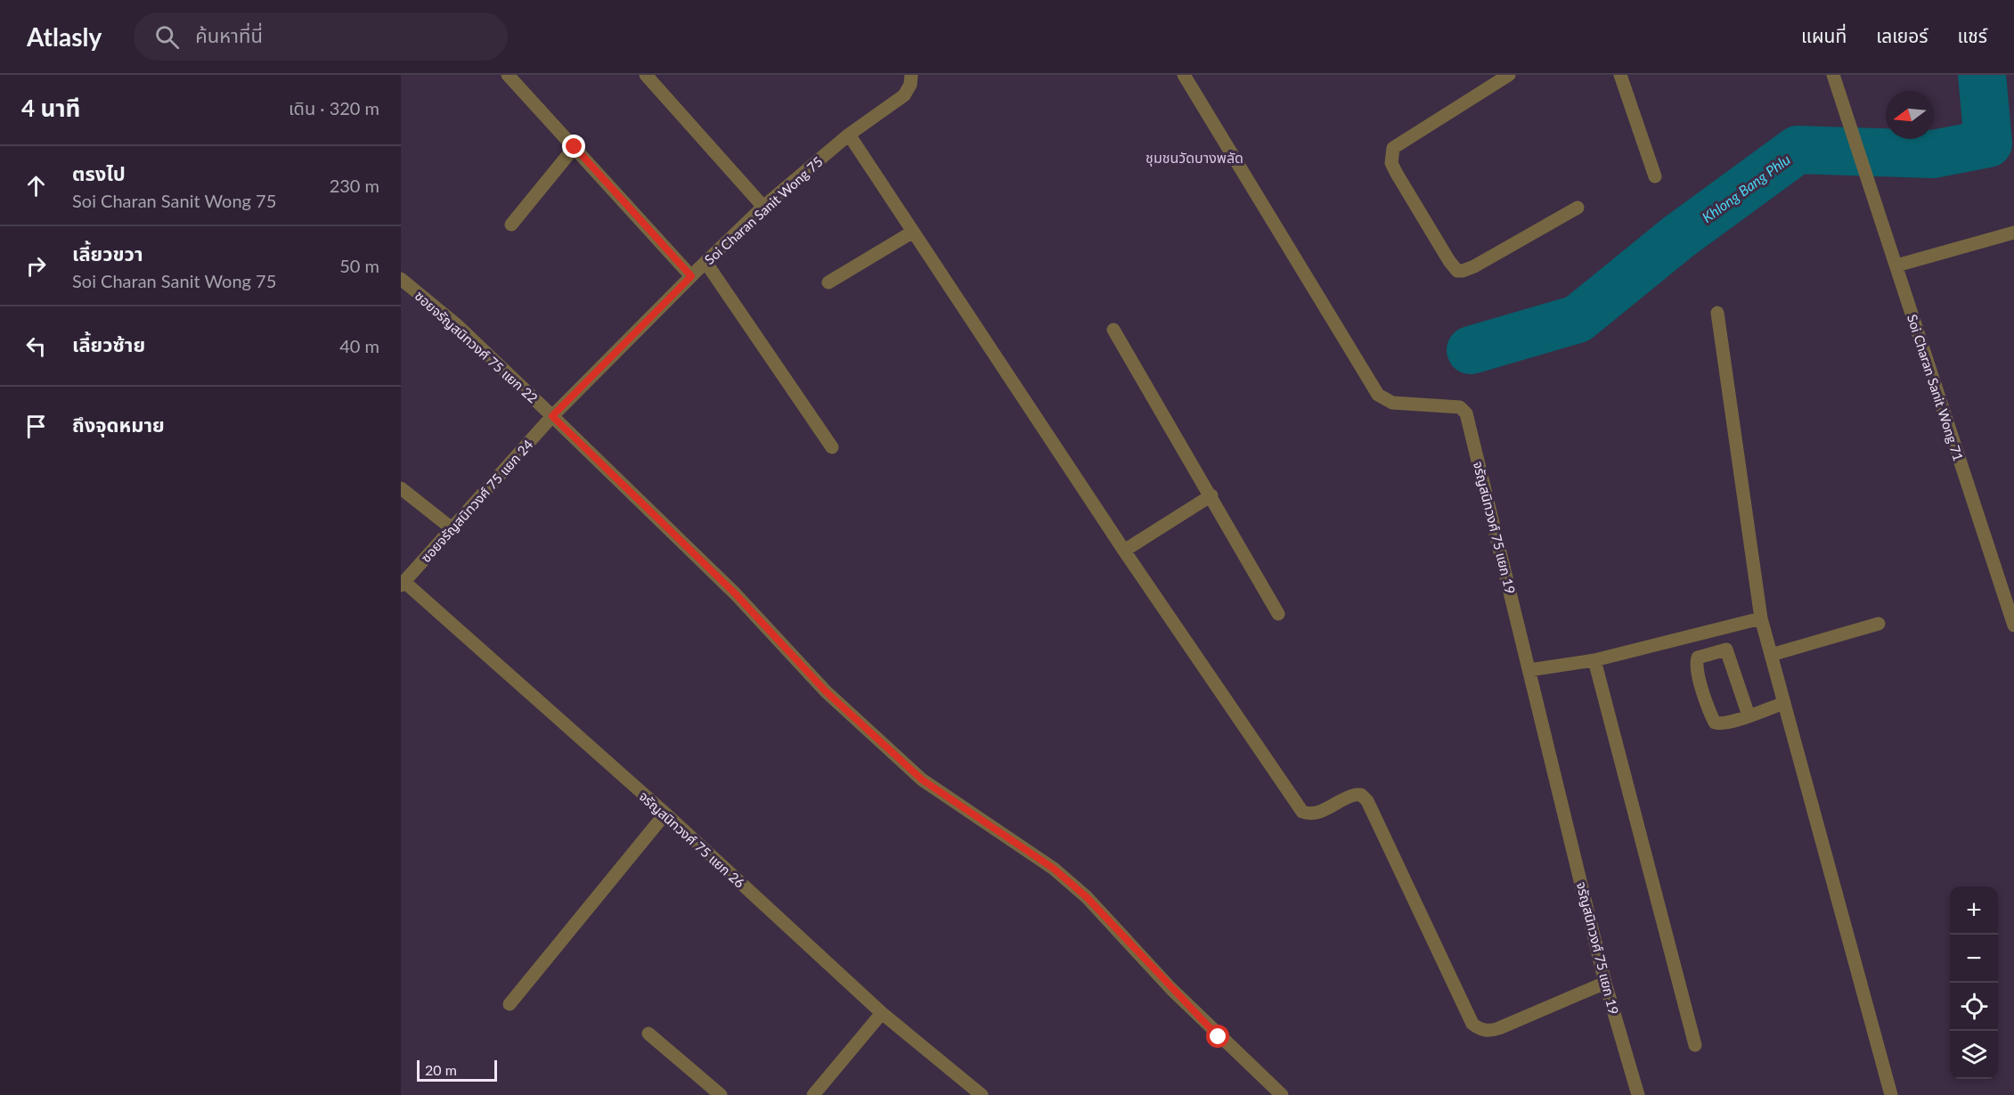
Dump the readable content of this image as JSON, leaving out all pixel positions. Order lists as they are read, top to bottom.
{
  "streets": {
    "street": [
      "Soi Charan Sanit Wong 75",
      "ซอยจรัญสนิทวงศ์ 75 แยก 22",
      "Soi Charan Sanit Wong 71",
      "ซอยจรัญสนิทวงศ์ 75 แยก 24",
      "จรัญสนิทวงศ์ 75 แยก 19",
      "จรัญสนิทวงศ์ 75 แยก 26"
    ]
  },
  "crossings": [
    ["Soi Charan Sanit Wong 75", "ซอยจรัญสนิทวงศ์ 75 แยก 22"],
    ["Soi Charan Sanit Wong 75", "ซอยจรัญสนิทวงศ์ 75 แยก 24"],
    ["ซอยจรัญสนิทวงศ์ 75 แยก 22", "ซอยจรัญสนิทวงศ์ 75 แยก 24"],
    ["ซอยจรัญสนิทวงศ์ 75 แยก 24", "จรัญสนิทวงศ์ 75 แยก 26"]
  ],
  "districts": ["ชุมชนวัดบางพลัด"],
  "water": ["Khlong Bang Phlu"],
  "scale_bar": "20 m",
  "north": "left",
  "page": {
    "header": "Atlasly",
    "search": "ค้นหาที่นี่",
    "nav": ["แผนที่", "เลเยอร์", "แชร์"],
    "heading": ["4 นาที", "เดิน · 320 m"],
    "list": [
      ["ตรงไป", "Soi Charan Sanit Wong 75", "230 m"],
      ["เลี้ยวขวา", "Soi Charan Sanit Wong 75", "50 m"],
      ["เลี้ยวซ้าย", "40 m"],
      "ถึงจุดหมาย"
    ],
    "map_buttons": ["+", "−"],
    "scale": "20 m"
  }
}
